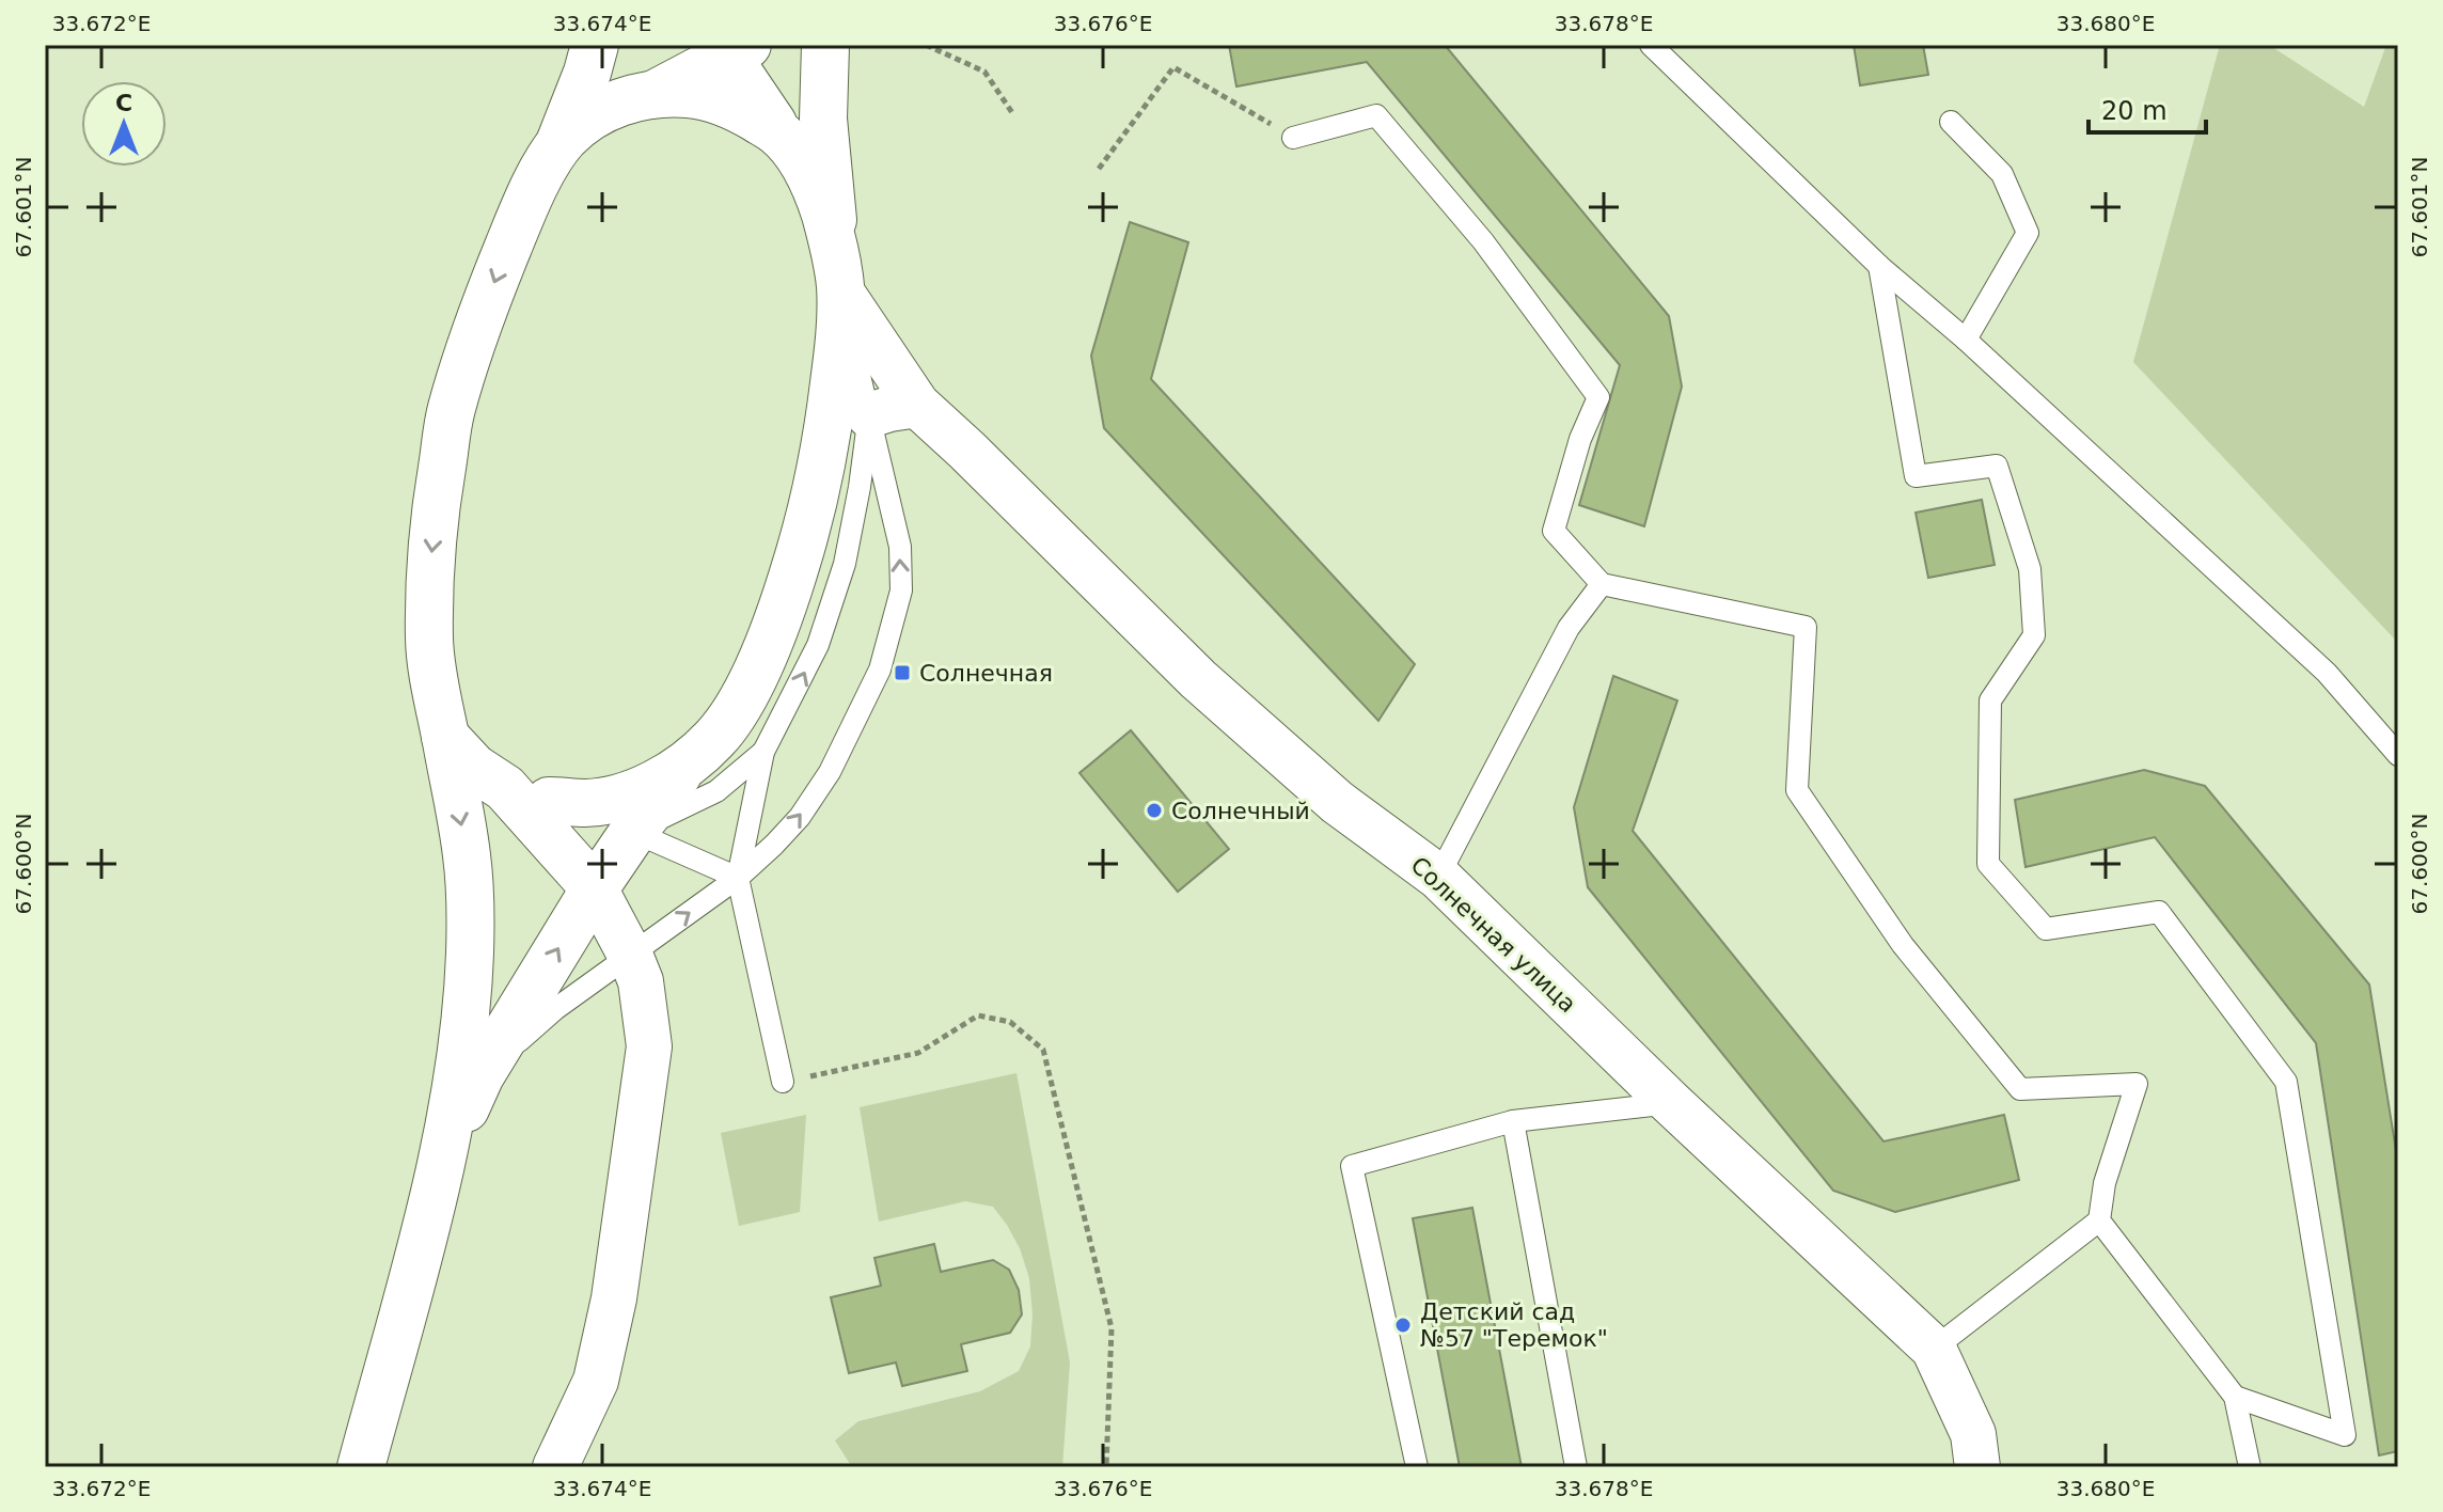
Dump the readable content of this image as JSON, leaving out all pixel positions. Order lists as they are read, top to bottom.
{
  "streets": {
    "street": ["Солнечная улица"]
  },
  "places": {
    "transit": ["Солнечная"],
    "other": ["Солнечный", "Детский сад №57 \"Теремок\""]
  },
  "scale_bar": "20 m",
  "north": "top",
  "coordinates": [
    "33.672°E",
    "33.674°E",
    "33.676°E",
    "33.678°E",
    "33.680°E",
    "67.601°N",
    "67.600°N"
  ]
}
